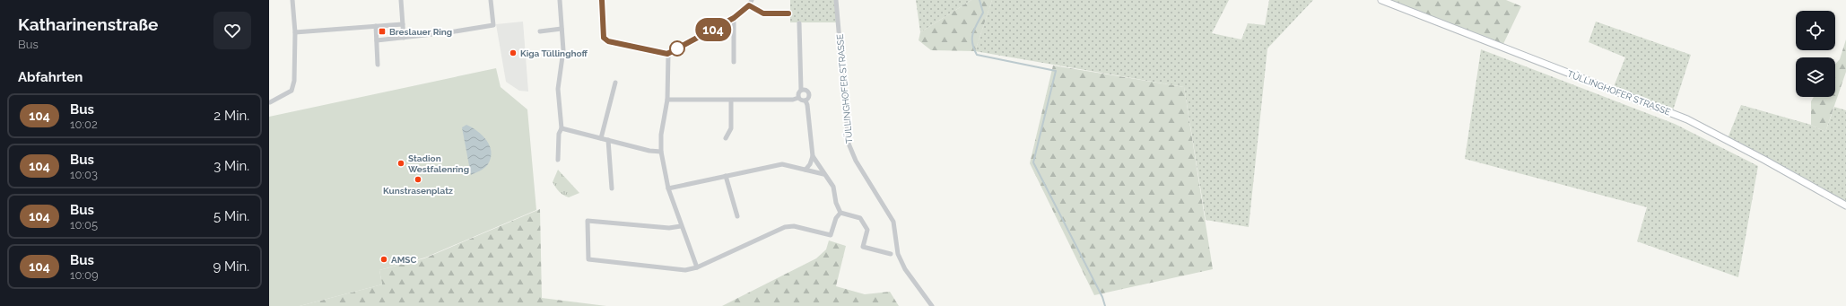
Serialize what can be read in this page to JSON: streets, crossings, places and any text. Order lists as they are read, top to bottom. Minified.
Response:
{"streets":{"main road":["TÜLLINGHOFER STRASSE"]},"places":{"transit":["Breslauer Ring"],"other":["Kiga Tüllinghoff","Stadion Westfalenring","Kunstrasenplatz","AMSC"]},"lines":["bus line 104"],"page":{"heading":[["Katharinenstraße","Bus"],"Abfahrten"],"on_map":"104","list":[{"mark":"104","name":"Bus","note":"10:02","value":"2 Min."},{"mark":"104","name":"Bus","note":"10:03","value":"3 Min."},{"mark":"104","name":"Bus","note":"10:05","value":"5 Min."},{"mark":"104","name":"Bus","note":"10:09","value":"9 Min."}]}}
